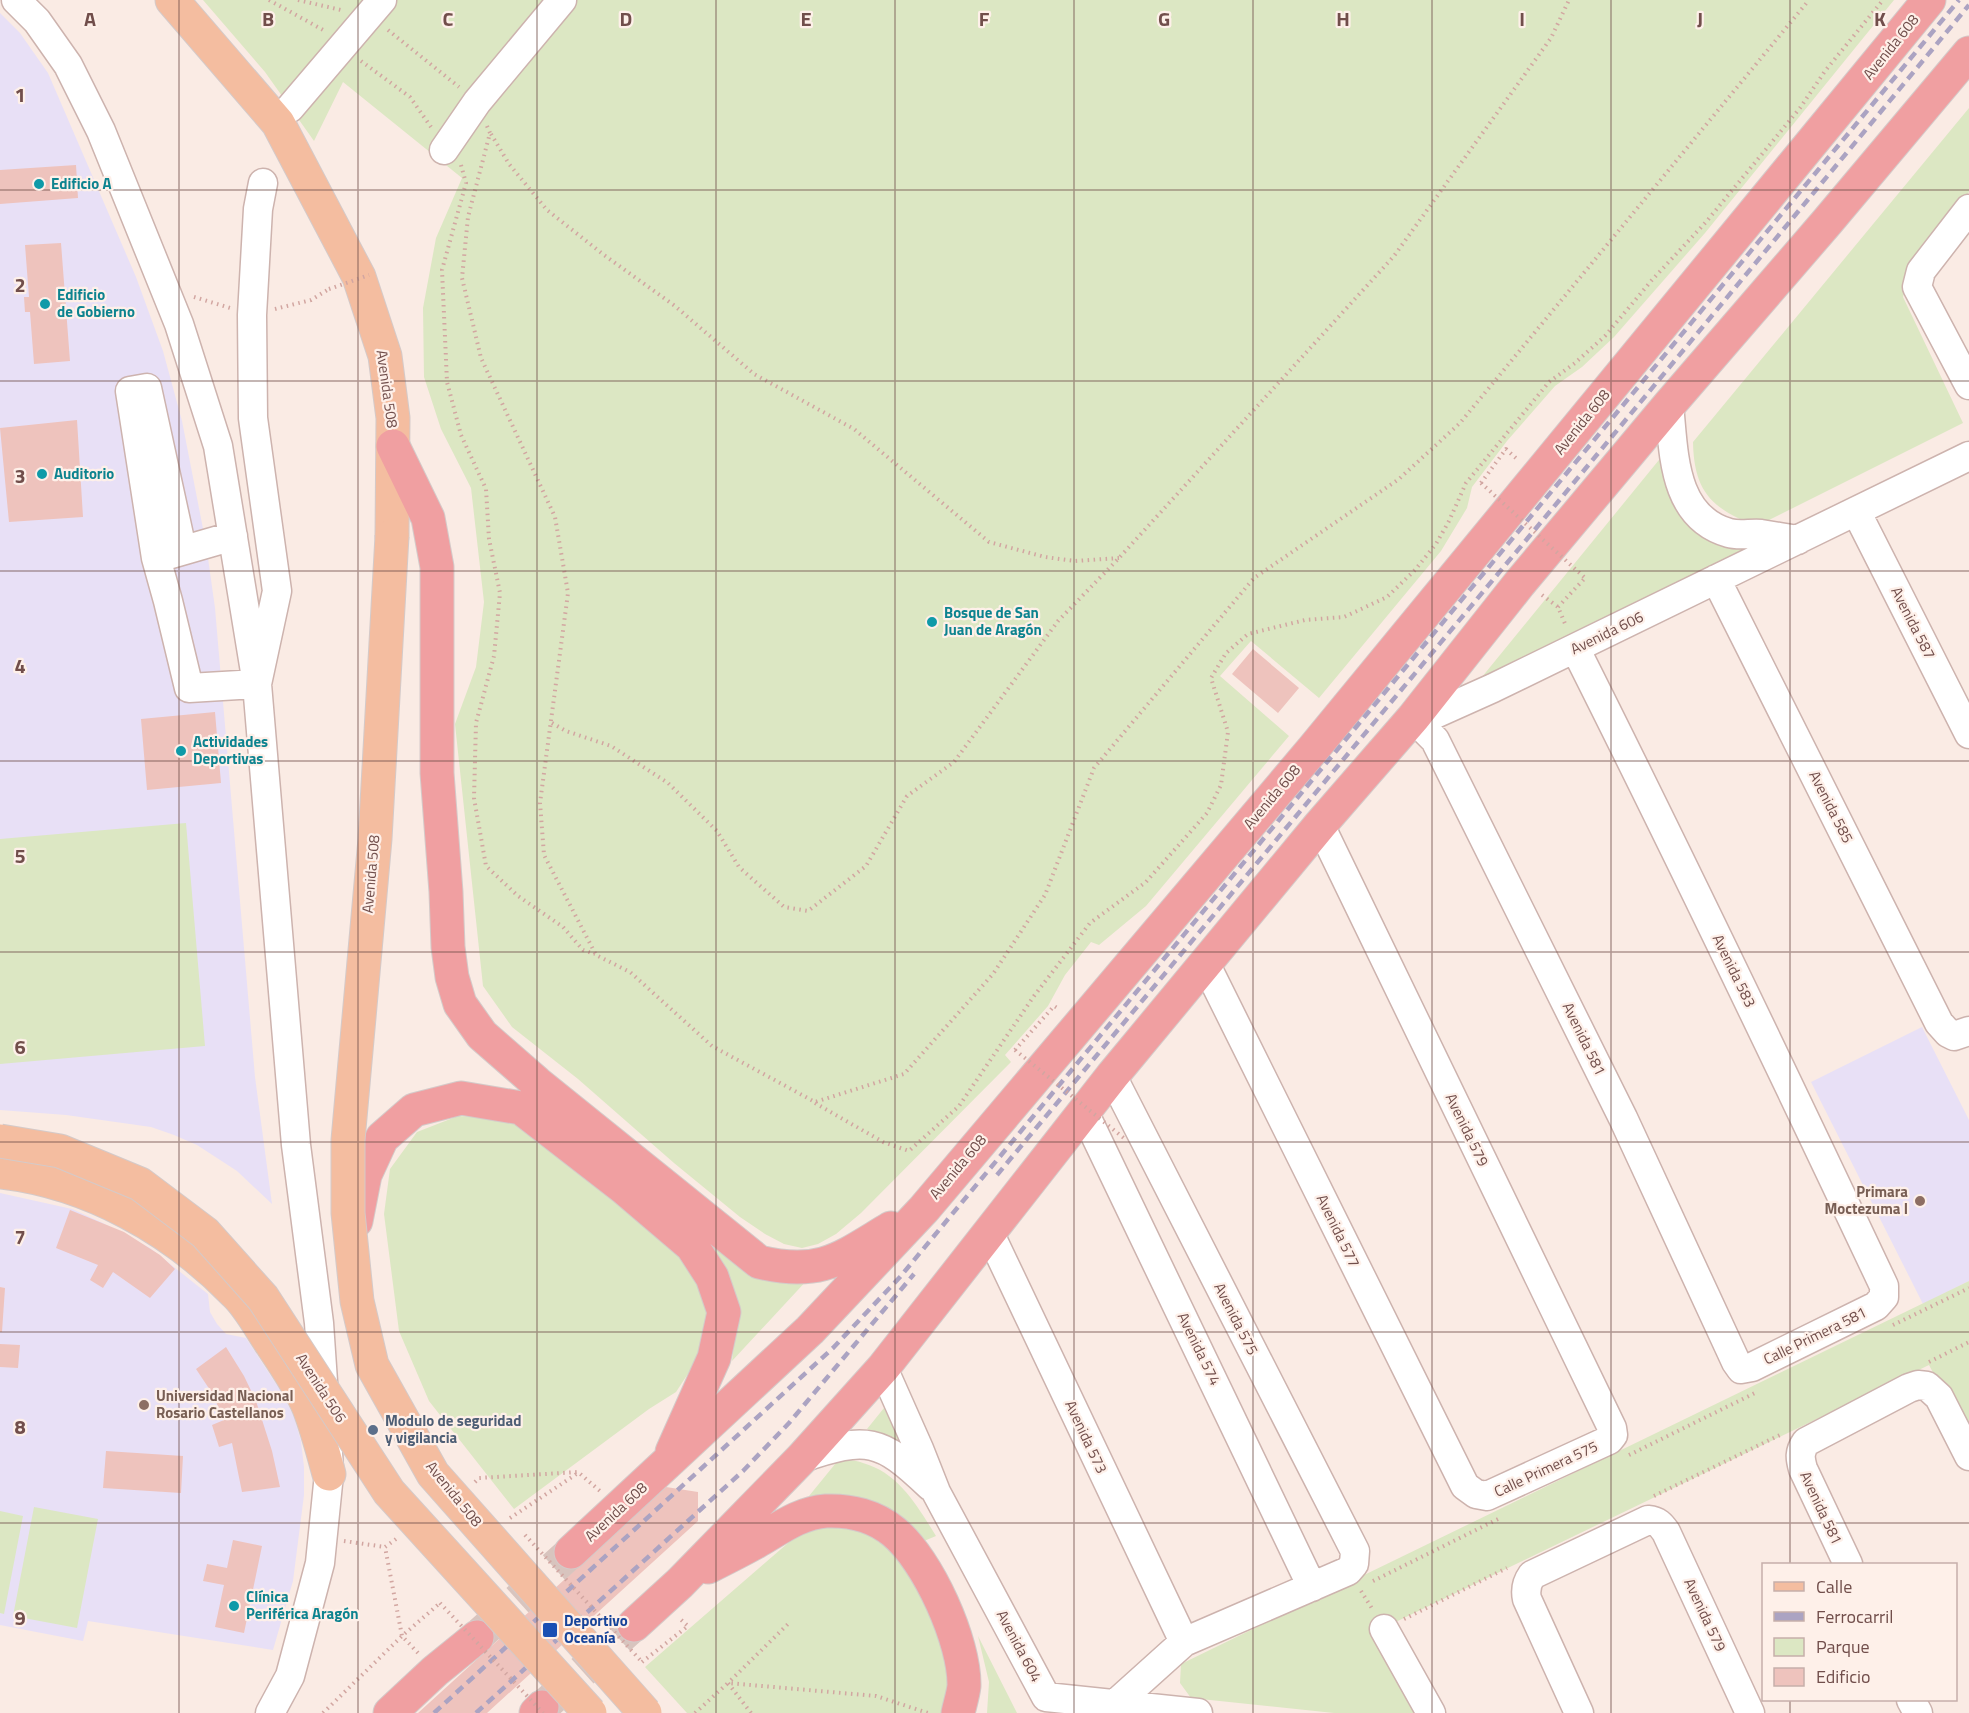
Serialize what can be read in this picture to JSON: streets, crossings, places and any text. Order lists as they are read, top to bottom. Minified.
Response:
{"streets":{"highway":["Avenida 608"],"main road":["Avenida 508","Avenida 506"],"street":["Avenida 587","Avenida 606","Avenida 585","Avenida 583","Avenida 581","Avenida 579","Avenida 577","Avenida 575","Calle Primera 581","Avenida 574","Avenida 573","Calle Primera 575","Avenida 604"]},"crossings":[["Avenida 587","Avenida 606"],["Avenida 606","Avenida 585"],["Avenida 606","Avenida 583"],["Avenida 606","Avenida 581"],["Avenida 583","Calle Primera 581"],["Avenida 581","Calle Primera 581"],["Avenida 579","Calle Primera 575"],["Avenida 577","Calle Primera 575"]],"places":{"other":["Edificio A","Edificio de Gobierno","Auditorio","Bosque de San Juan de Aragón","Actividades Deportivas","Primara Moctezuma I","Universidad Nacional Rosario Castellanos","Modulo de seguridad y vigilancia","Clínica Periférica Aragón"],"transit":["Deportivo Oceanía"]},"legend":["Calle","Ferrocarril","Parque","Edificio"],"grid":{"columns":["A","B","C","D","E","F","G","H","I","J","K"],"rows":["1","2","3","4","5","6","7","8","9"]}}
